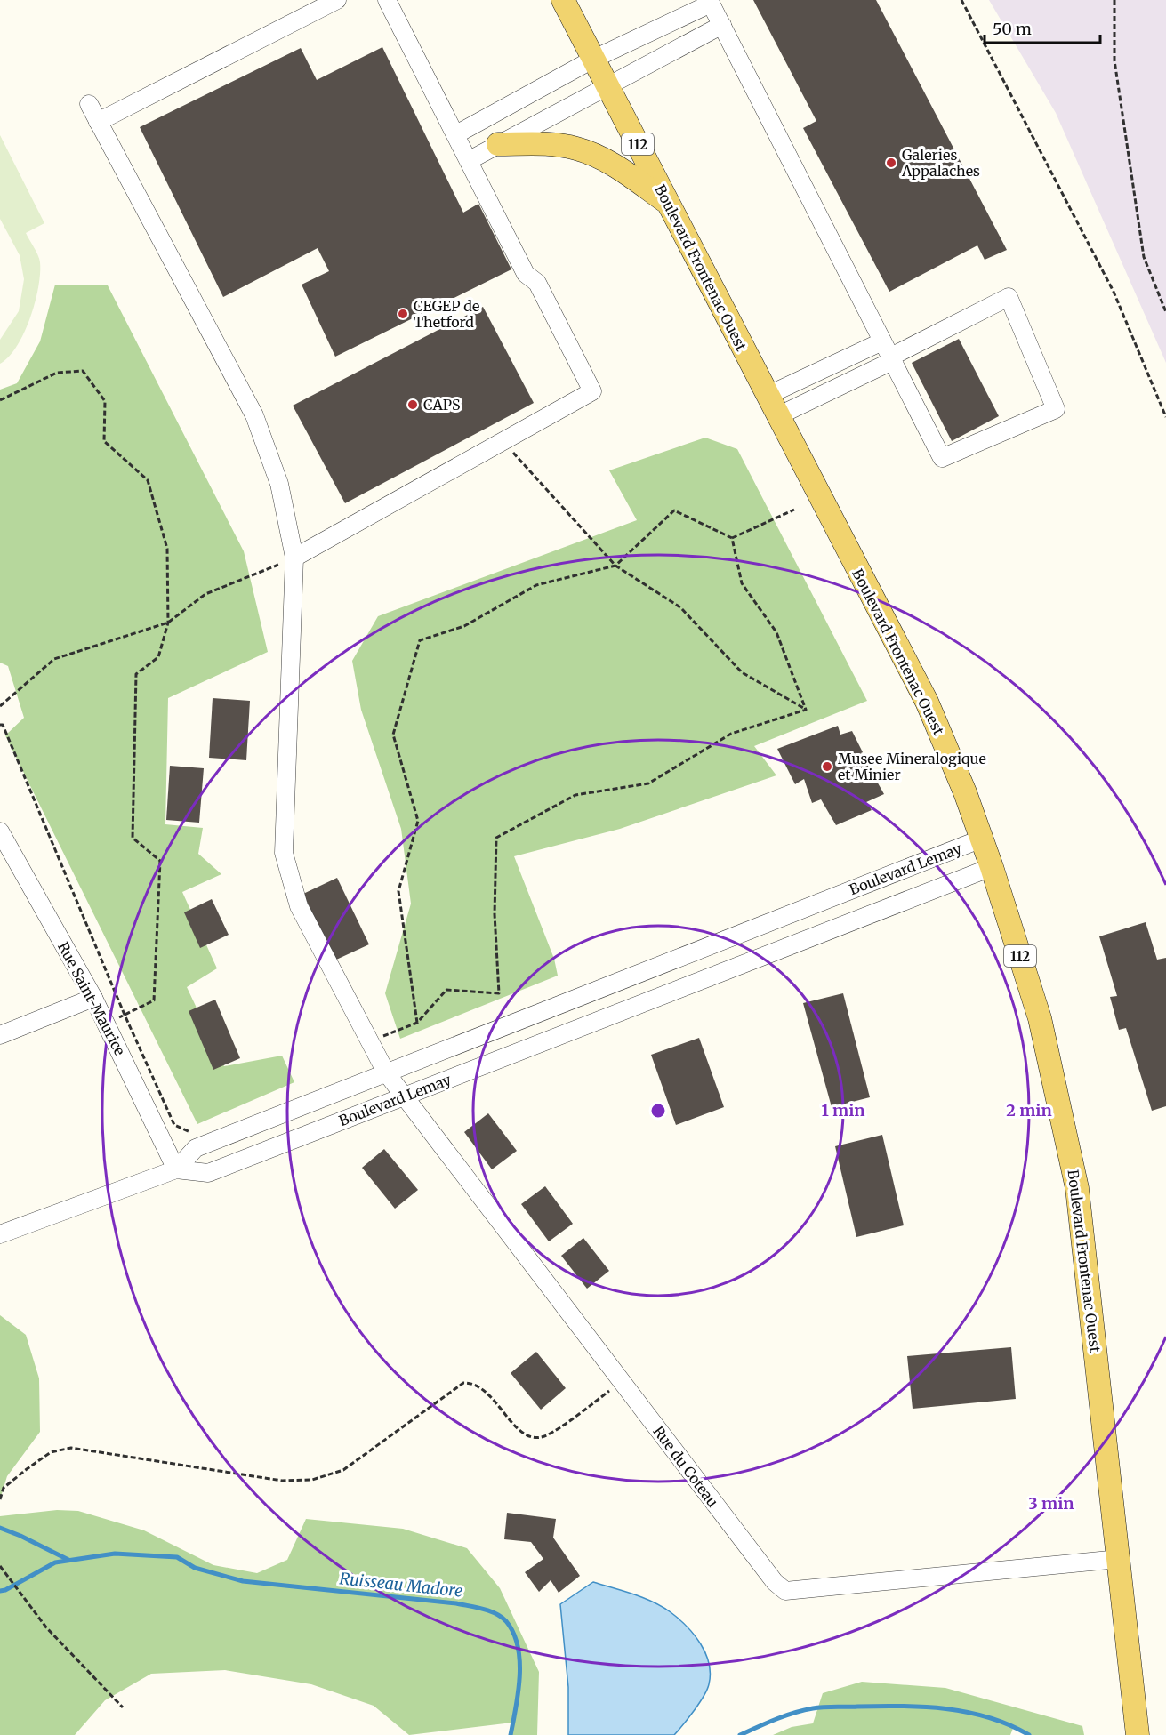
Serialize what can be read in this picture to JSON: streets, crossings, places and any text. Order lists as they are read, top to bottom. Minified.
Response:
{"streets":{"main road":["112","Boulevard Frontenac Ouest"],"street":["Boulevard Lemay","Rue Saint-Maurice","Rue du Coteau"]},"crossings":[["Boulevard Frontenac Ouest","Boulevard Lemay"],["Boulevard Frontenac Ouest","Rue du Coteau"],["Boulevard Lemay","Rue Saint-Maurice"],["Boulevard Lemay","Rue du Coteau"]],"water":["Ruisseau Madore"],"places":["Galeries Appalaches","CEGEP de Thetford","CAPS","Musee Mineralogique et Minier"],"scale_bar":"50 m","rings":["1 min","2 min","3 min"]}
